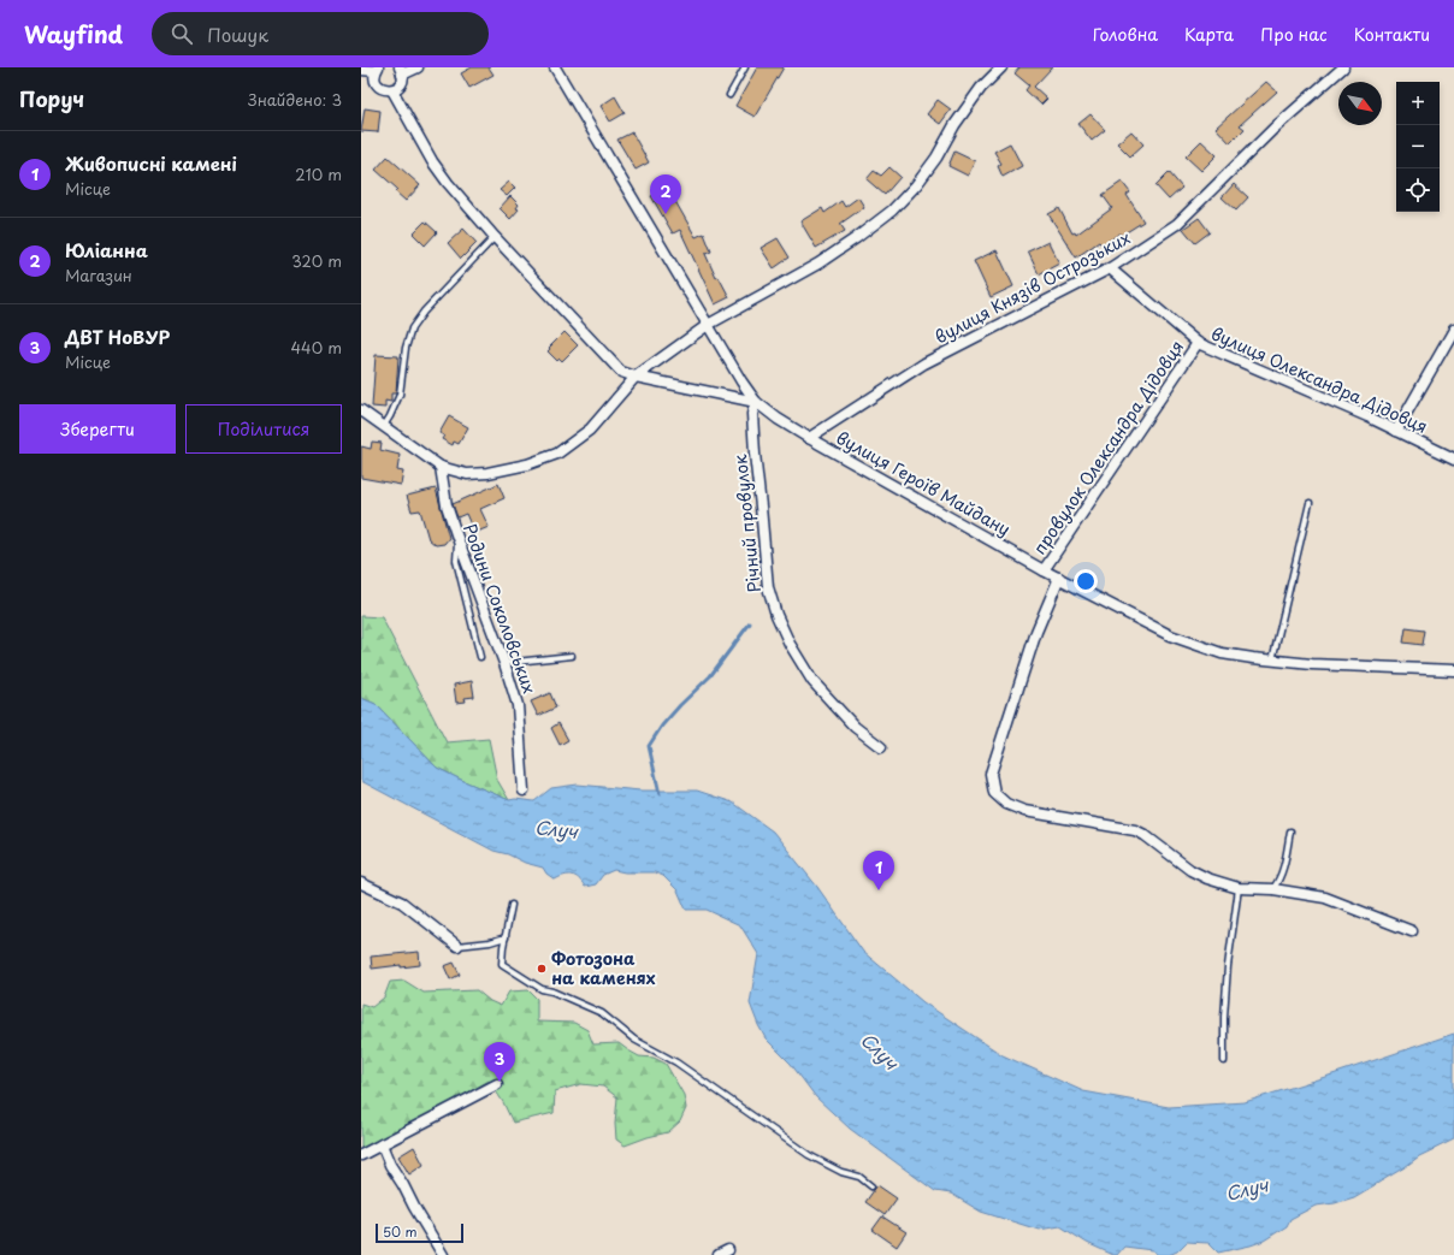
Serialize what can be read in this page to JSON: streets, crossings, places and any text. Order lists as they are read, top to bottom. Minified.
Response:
{"streets":{"street":["вулиця Князів Острозьких","вулиця Олександра Дідовця","провулок Олександра Дідовця","вулиця Героїв Майдану","Річний провулок","Родини Соколовських"]},"crossings":[["вулиця Князів Острозьких","вулиця Олександра Дідовця"],["вулиця Князів Острозьких","вулиця Героїв Майдану"],["вулиця Олександра Дідовця","провулок Олександра Дідовця"],["провулок Олександра Дідовця","вулиця Героїв Майдану"],["вулиця Героїв Майдану","Річний провулок"]],"water":["Случ"],"places":["Фотозона на каменях"],"scale_bar":"50 m","north":"bottom right","page":{"header":"Wayfind","search":"Пошук","nav":["Головна","Карта","Про нас","Контакти"],"heading":["Поруч","Знайдено: 3"],"map_buttons":["+","−"],"list":[{"mark":"1","name":"Живописні камені","note":"Місце","value":"210 m"},{"mark":"2","name":"Юліанна","note":"Магазин","value":"320 m"},{"mark":"3","name":"ДВТ НоВУР","note":"Місце","value":"440 m"}],"pins":["2","1","3"],"buttons":["Зберегти","Поділитися"],"scale":"50 m"}}
